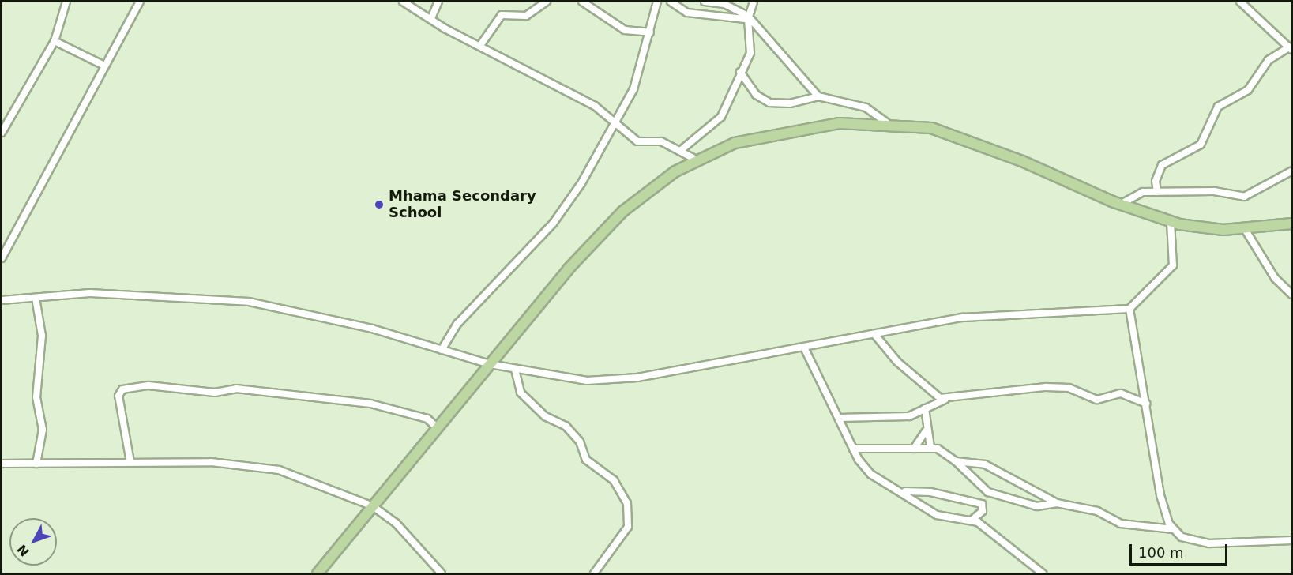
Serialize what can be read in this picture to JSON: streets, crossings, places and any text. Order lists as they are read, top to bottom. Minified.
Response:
{"places":["Mhama Secondary School"],"scale_bar":"100 m","north":"bottom left"}
